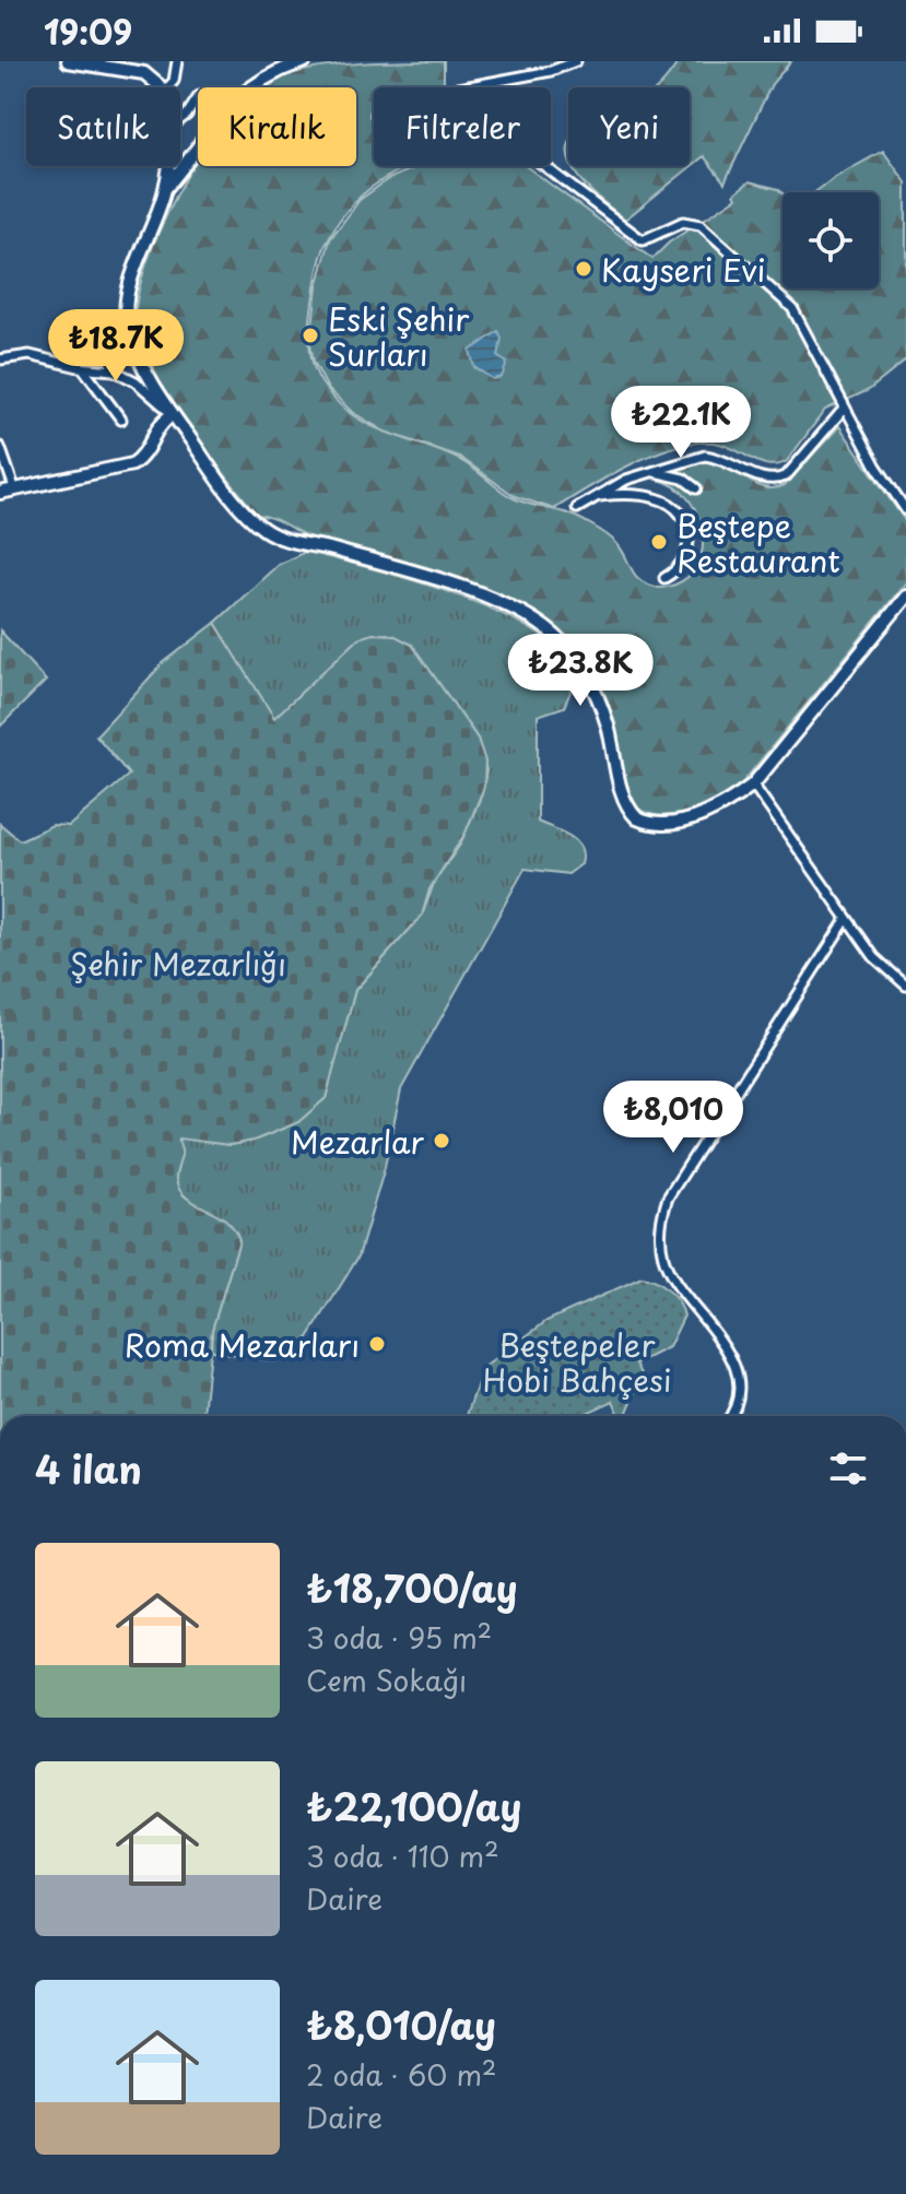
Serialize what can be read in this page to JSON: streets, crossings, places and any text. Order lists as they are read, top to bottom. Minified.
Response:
{"parks":["Şehir Mezarlığı","Beştepeler Hobi Bahçesi"],"places":["Kayseri Evi","Eski Şehir Surları","Beştepe Restaurant","Mezarlar","Roma Mezarları"],"page":{"status":"19:09","chip":["Satılık","Kiralık","Filtreler","Yeni"],"price":["₺18.7K","₺22.1K","₺23.8K","₺8,010"],"heading":"4 ilan","list":[{"name":"₺18,700/ay","note":"3 oda · 95 m² · Cem Sokağı"},{"name":"₺22,100/ay","note":"3 oda · 110 m² · Daire"},{"name":"₺8,010/ay","note":"2 oda · 60 m² · Daire"}]}}
